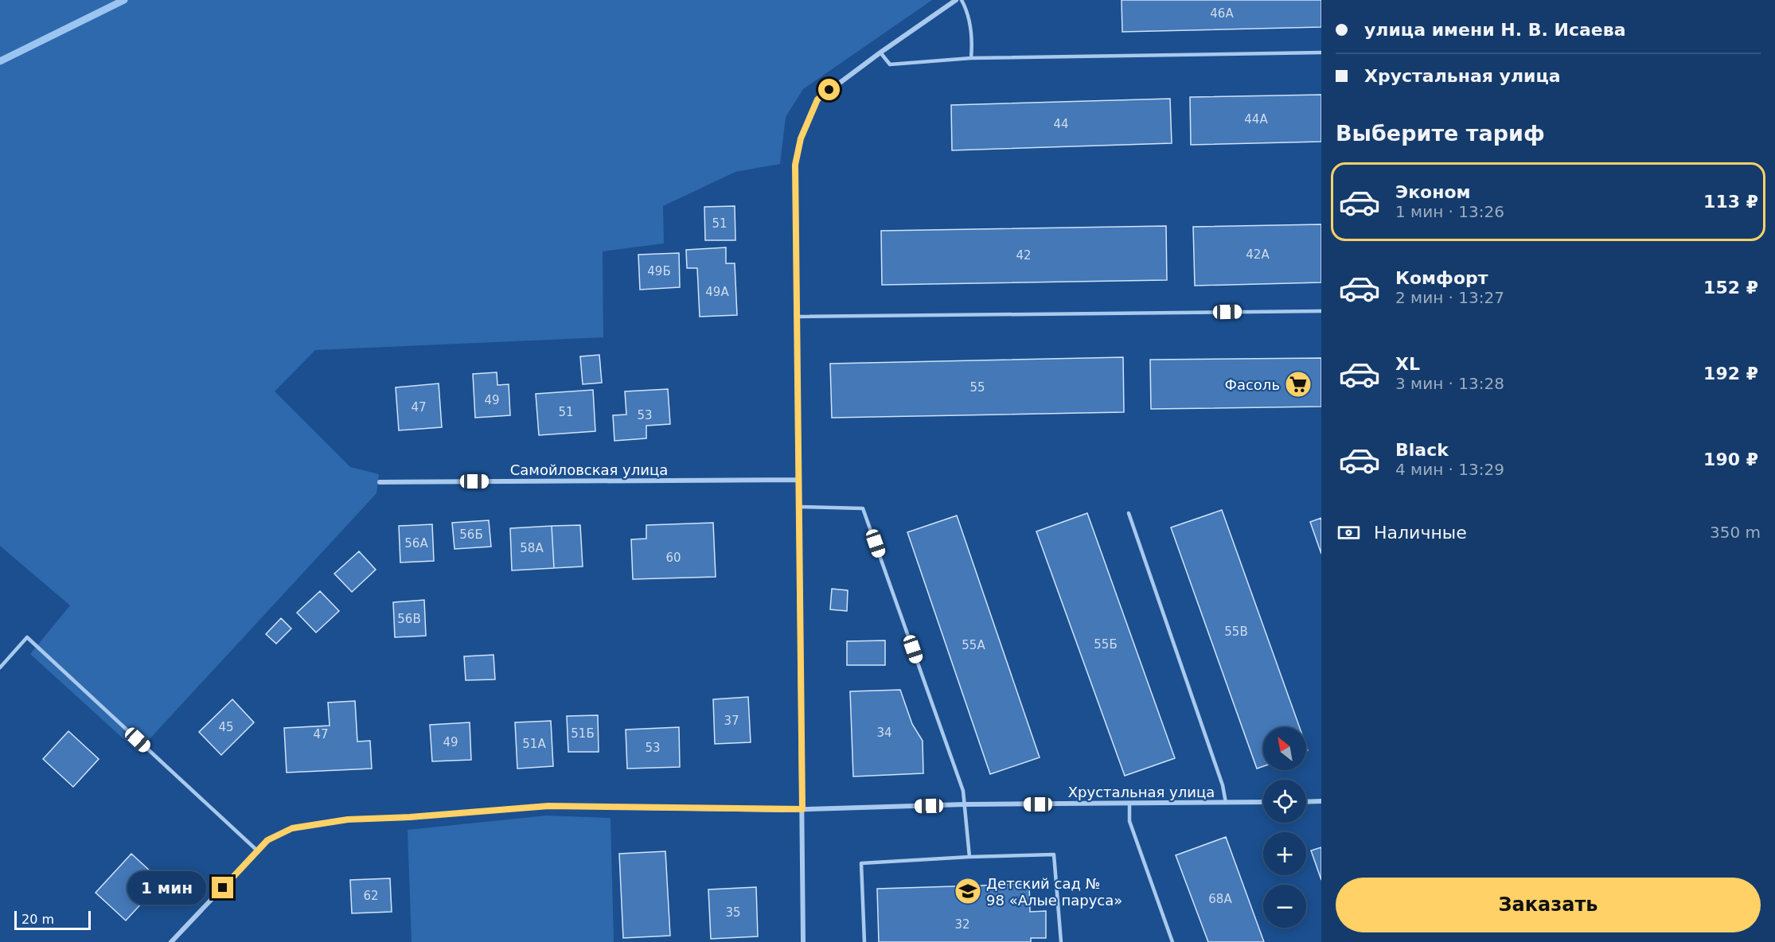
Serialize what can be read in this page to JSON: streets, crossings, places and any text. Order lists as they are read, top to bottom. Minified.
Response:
{"streets":{"street":["Самойловская улица","Хрустальная улица"]},"places":{"supermarket":["Фасоль"],"school or university":["Детский сад № 98 «Алые паруса»"]},"house_numbers":["46А","44А","44","51","42А","42","49Б","49А","55","49","47","51","53","56Б","56А","58А","60","56В","55В","55Б","55А","37","45","34","51Б","47","49","51А","53","62","68А","35","32"],"scale_bar":"20 m","north":"top left","page":{"banner":["улица имени Н. В. Исаева","Хрустальная улица"],"heading":"Выберите тариф","list":[{"name":"Эконом","note":"1 мин · 13:26","value":"113 ₽"},{"name":"Комфорт","note":"2 мин · 13:27","value":"152 ₽"},{"name":"XL","note":"3 мин · 13:28","value":"192 ₽"},{"name":"Black","note":"4 мин · 13:29","value":"190 ₽"}],"pay":["Наличные","350 m"],"map_buttons":["+","−"],"buttons":"Заказать","bubble":"1 мин","scale":"20 m"}}
